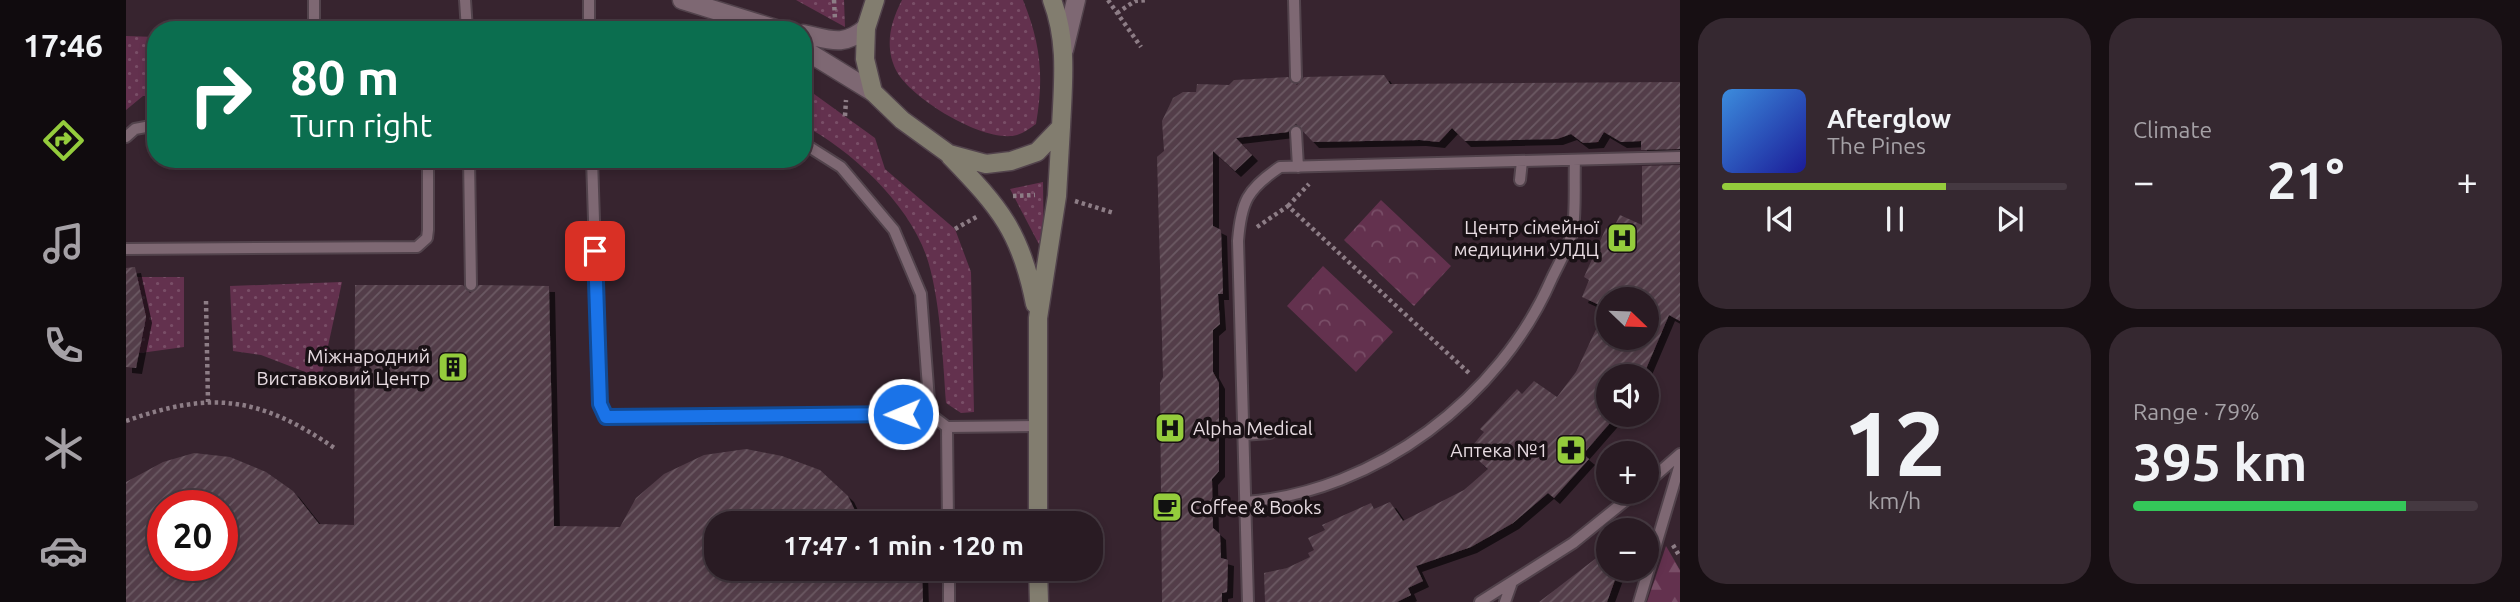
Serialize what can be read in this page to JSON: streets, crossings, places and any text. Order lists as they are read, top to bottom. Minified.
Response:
{"places":{"hospital":["Центр сімейної медицини УЛДЦ","Alpha Medical"],"building":["Міжнародний Виставковий Центр"],"pharmacy":["Аптека №1"],"cafe":["Coffee & Books"]},"north":"bottom right","page":{"tabs":"17:46","tile":["Climate",["12","km/h"],["Range · 79%","395 km"]],"turn":["80 m","Turn right"],"song":["Afterglow","The Pines"],"heat":["−","21°","+"],"map_buttons":["+","−"],"limit":"20","trip":"17:47 · 1 min · 120 m"}}
